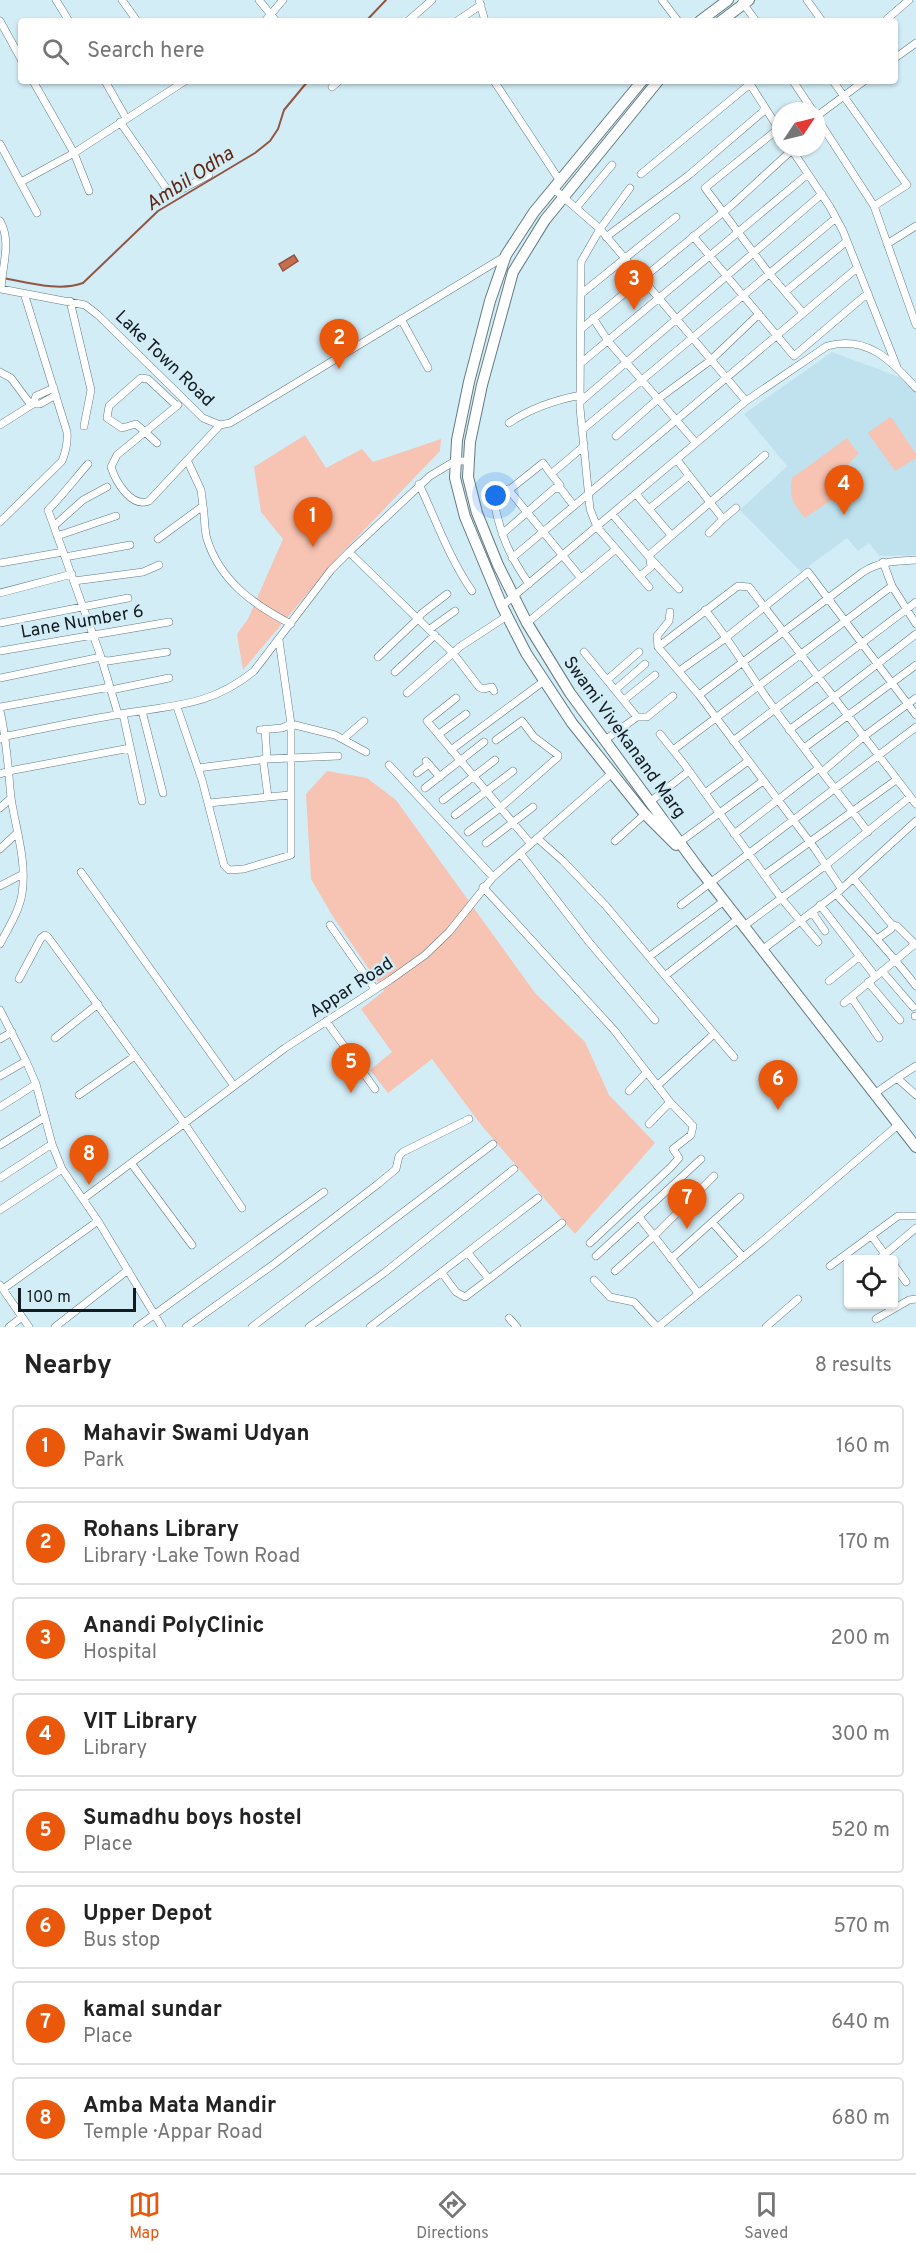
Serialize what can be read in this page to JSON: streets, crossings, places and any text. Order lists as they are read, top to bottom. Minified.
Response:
{"streets":{"main road":["Swami Vivekanand Marg"],"street":["Lake Town Road","Lane Number 6","Appar Road"]},"crossings":[["Lake Town Road","Swami Vivekanand Marg"],["Swami Vivekanand Marg","Appar Road"]],"water":["Ambil Odha"],"scale_bar":"100 m","north":"top right","page":{"search":"Search here","pins":["3","2","4","1","5","6","8","7"],"scale":"100 m","heading":["Nearby","8 results"],"list":[{"mark":"1","name":"Mahavir Swami Udyan","note":"Park","value":"160 m"},{"mark":"2","name":"Rohans Library","note":"Library · Lake Town Road","value":"170 m"},{"mark":"3","name":"Anandi PolyClinic","note":"Hospital","value":"200 m"},{"mark":"4","name":"VIT Library","note":"Library","value":"300 m"},{"mark":"5","name":"Sumadhu boys hostel","note":"Place","value":"520 m"},{"mark":"6","name":"Upper Depot","note":"Bus stop","value":"570 m"},{"mark":"7","name":"kamal sundar","note":"Place","value":"640 m"},{"mark":"8","name":"Amba Mata Mandir","note":"Temple · Appar Road","value":"680 m"}],"nav":["Map","Directions","Saved"]}}
